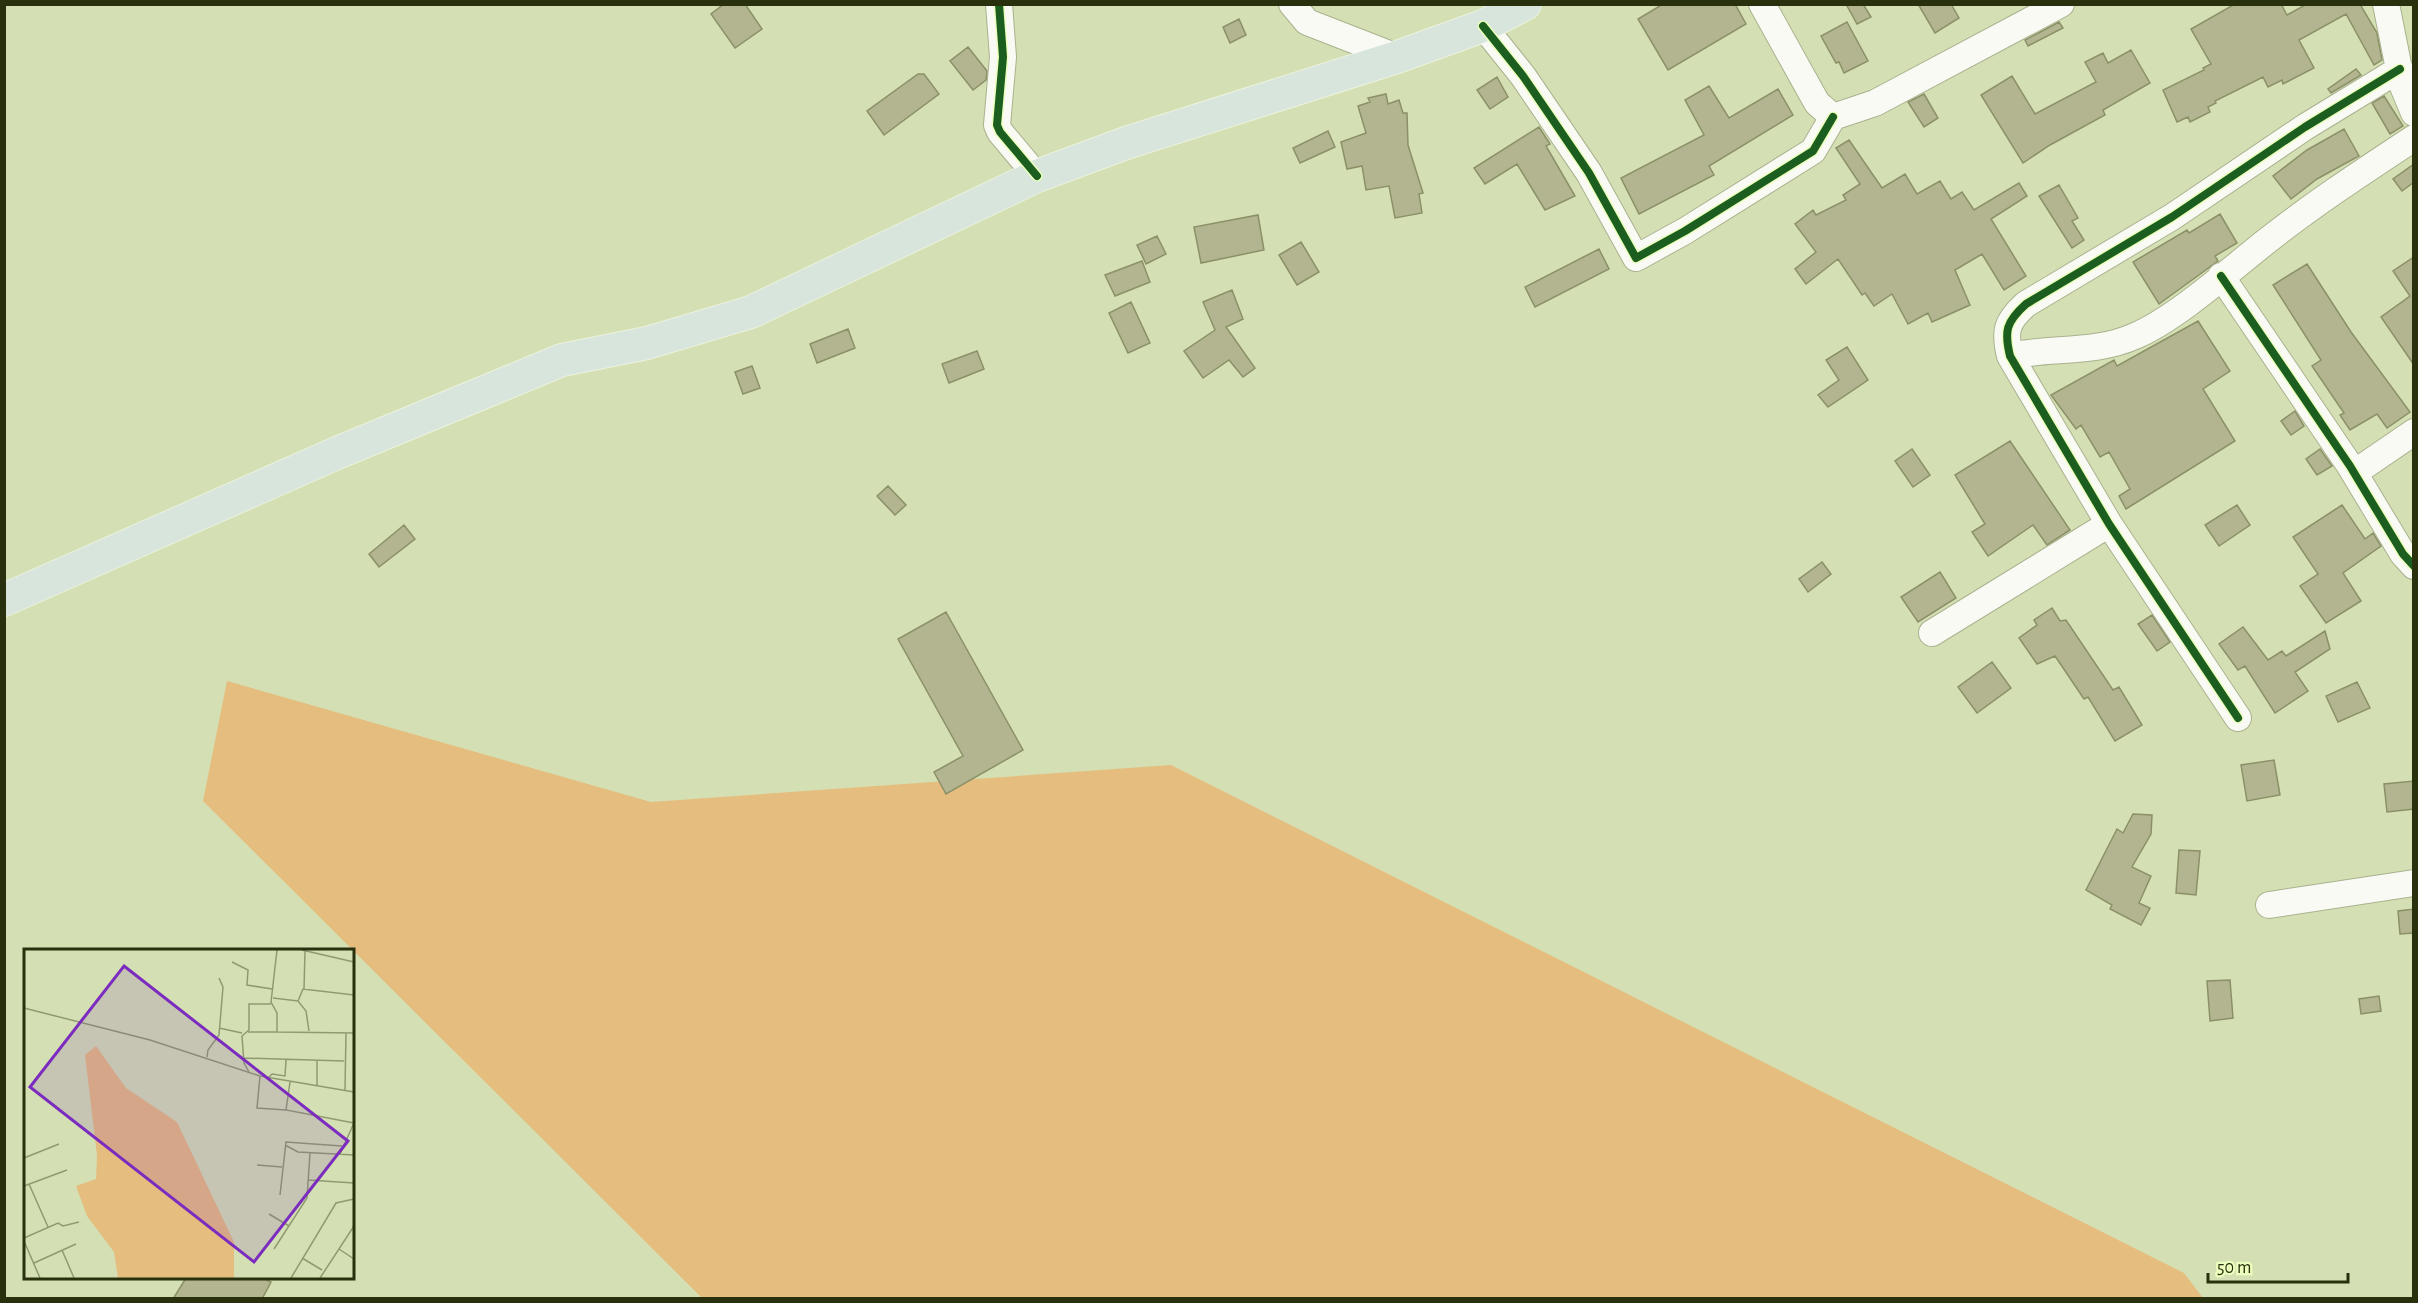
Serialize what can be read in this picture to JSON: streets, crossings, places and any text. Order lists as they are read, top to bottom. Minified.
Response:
{"scale_bar":"50 m"}
